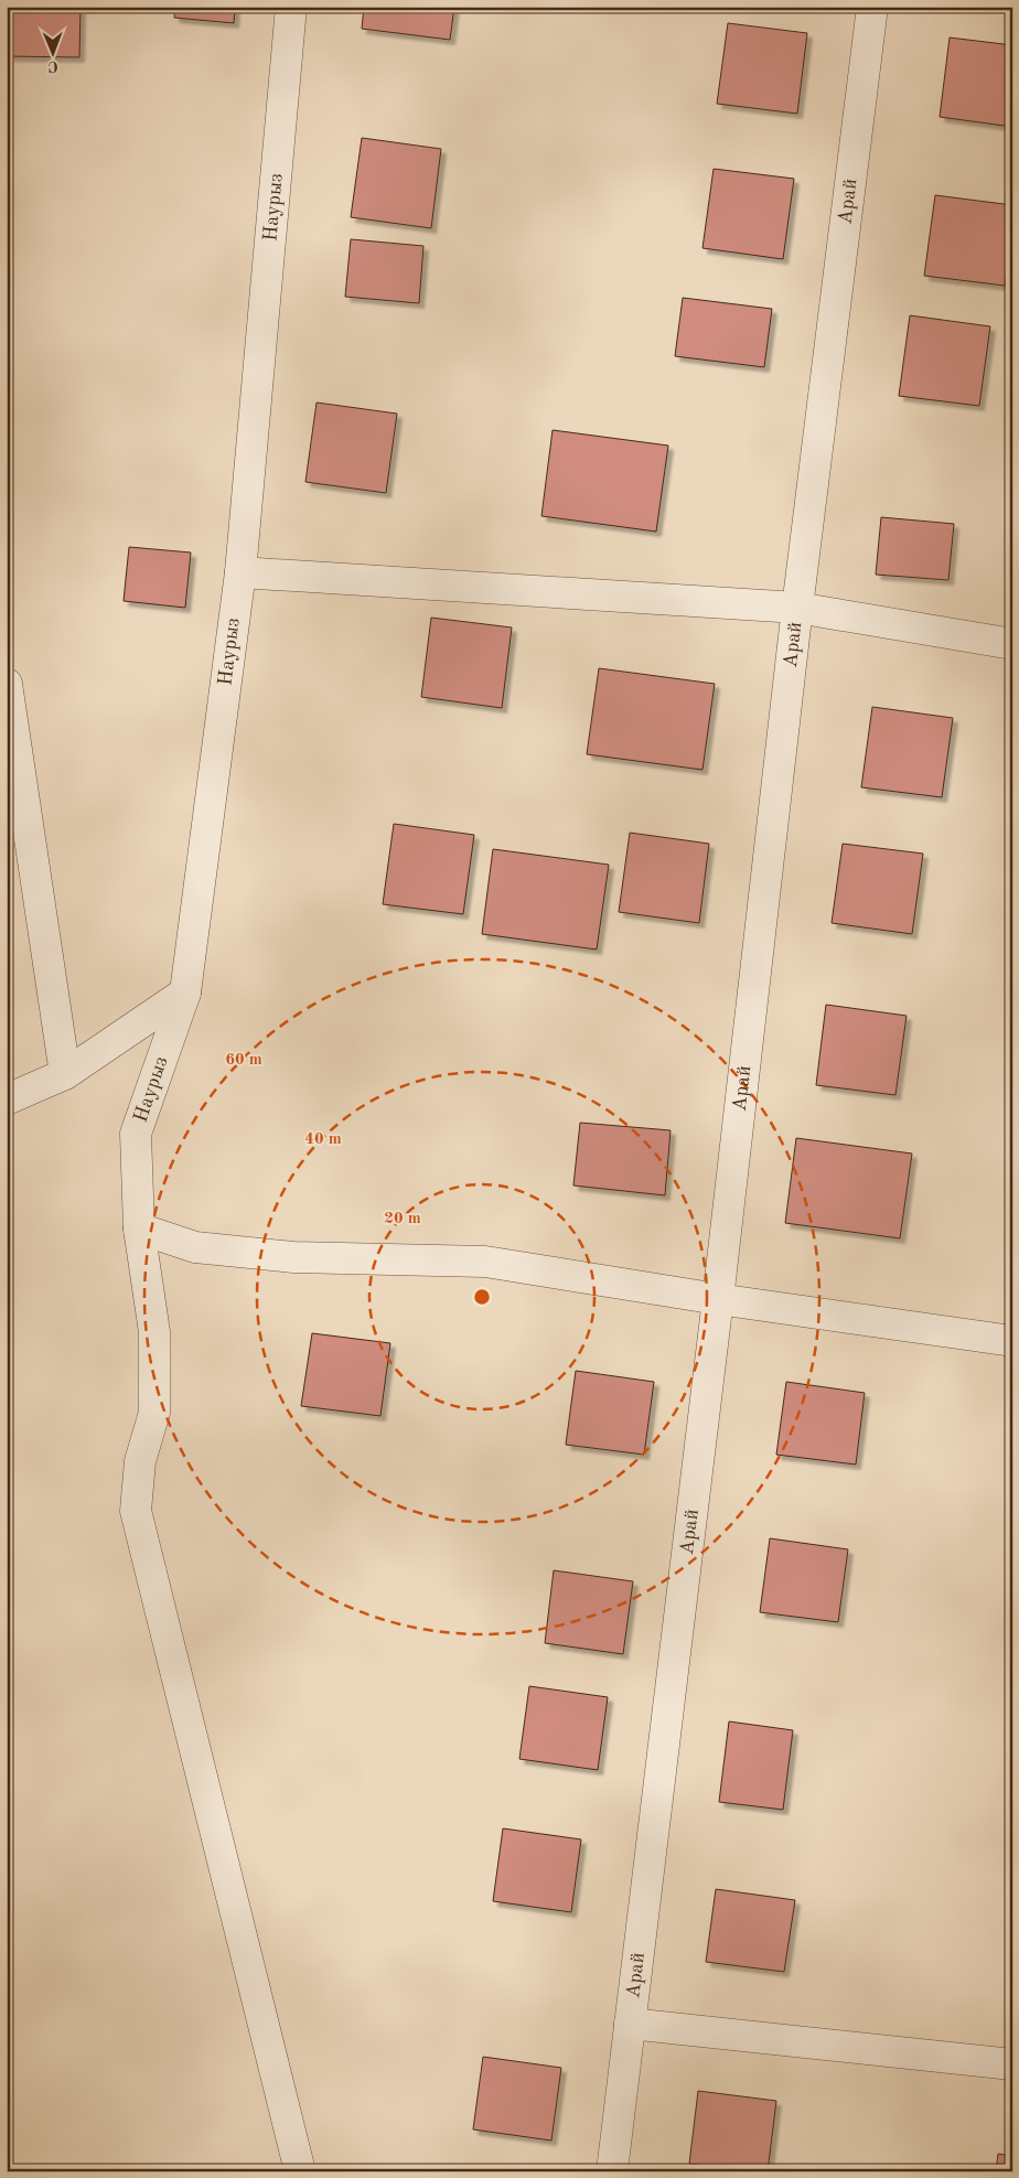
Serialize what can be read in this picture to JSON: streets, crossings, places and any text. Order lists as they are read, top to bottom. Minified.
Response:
{"streets":{"street":["Арай","Наурыз"]},"north":"bottom","rings":["60 m","40 m","20 m"]}
